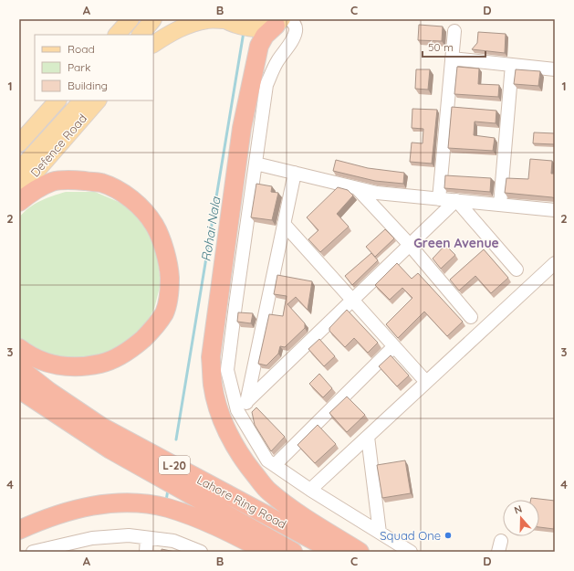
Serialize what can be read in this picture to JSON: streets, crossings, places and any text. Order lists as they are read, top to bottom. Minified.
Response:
{"streets":{"highway":["L-20","Lahore Ring Road"],"main road":["Defence Road"]},"districts":["Green Avenue"],"water":["Rohai Nala"],"places":["Squad One"],"legend":["Road","Park","Building"],"scale_bar":"50 m","north":"top","grid":{"columns":["A","B","C","D"],"rows":["1","2","3","4"]}}
